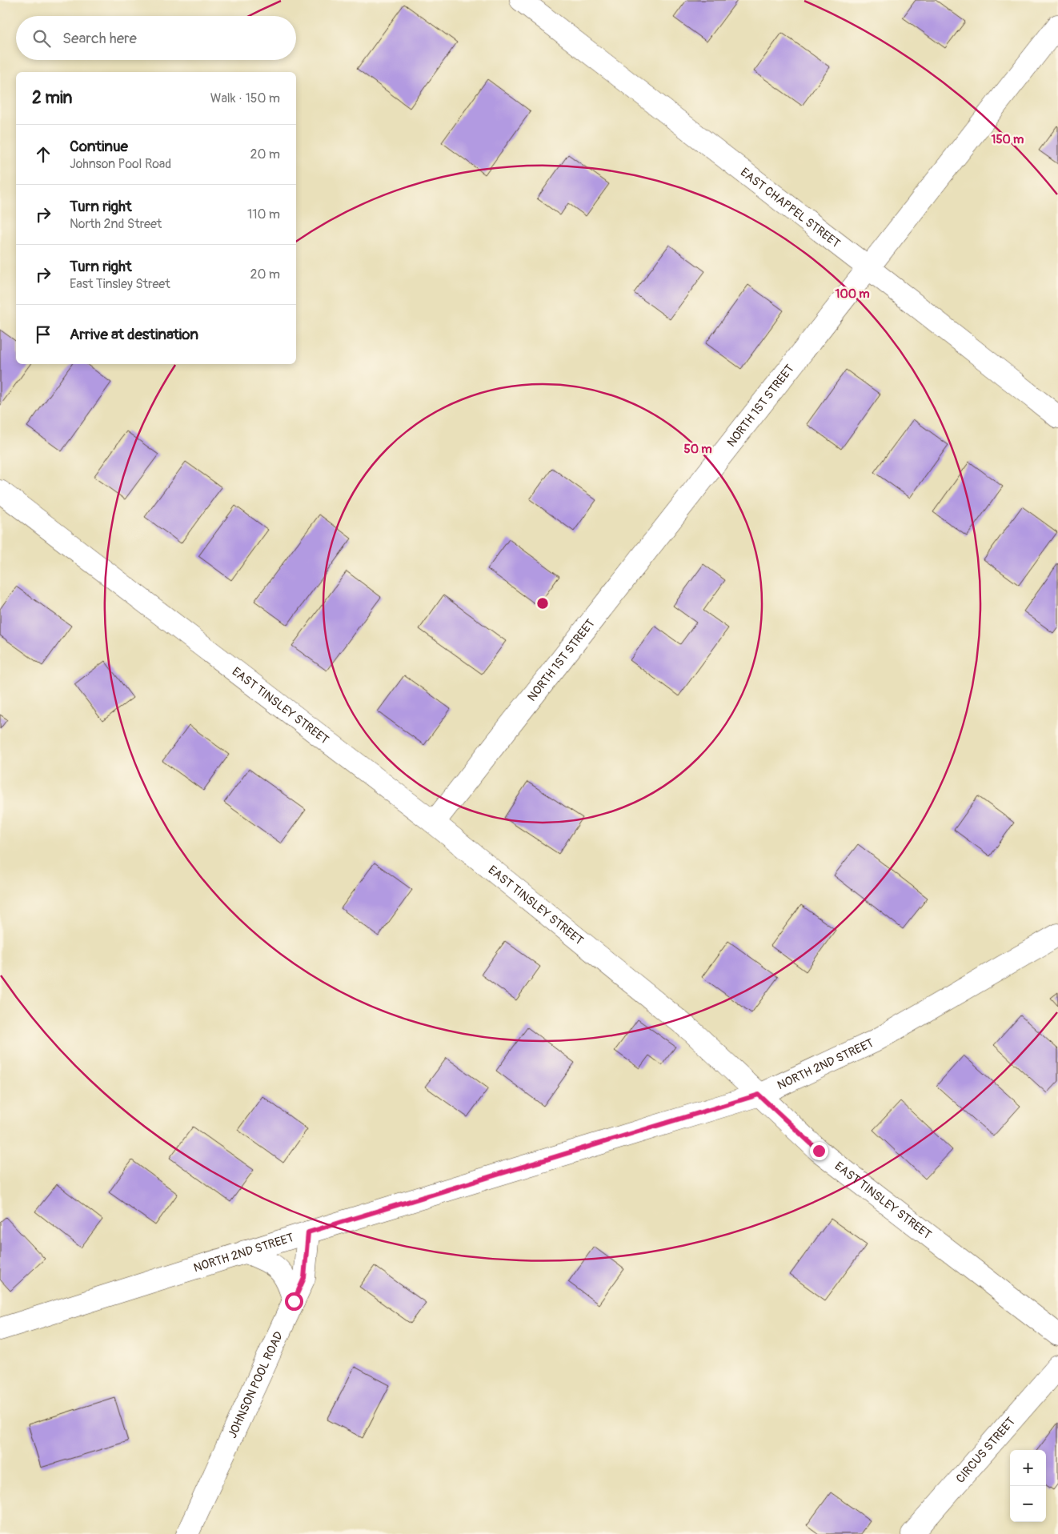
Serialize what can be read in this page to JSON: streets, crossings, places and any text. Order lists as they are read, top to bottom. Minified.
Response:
{"streets":{"street":["EAST CHAPPEL STREET","NORTH 1ST STREET","EAST TINSLEY STREET","NORTH 2ND STREET","JOHNSON POOL ROAD","CIRCUS STREET"]},"crossings":[["EAST CHAPPEL STREET","NORTH 1ST STREET"],["NORTH 1ST STREET","EAST TINSLEY STREET"],["EAST TINSLEY STREET","NORTH 2ND STREET"],["NORTH 2ND STREET","JOHNSON POOL ROAD"]],"page":{"search":"Search here","heading":["2 min","Walk · 150 m"],"list":[["Continue","Johnson Pool Road","20 m"],["Turn right","North 2nd Street","110 m"],["Turn right","East Tinsley Street","20 m"],"Arrive at destination"],"map_buttons":["+","−"]},"rings":["150 m","100 m","50 m"]}
